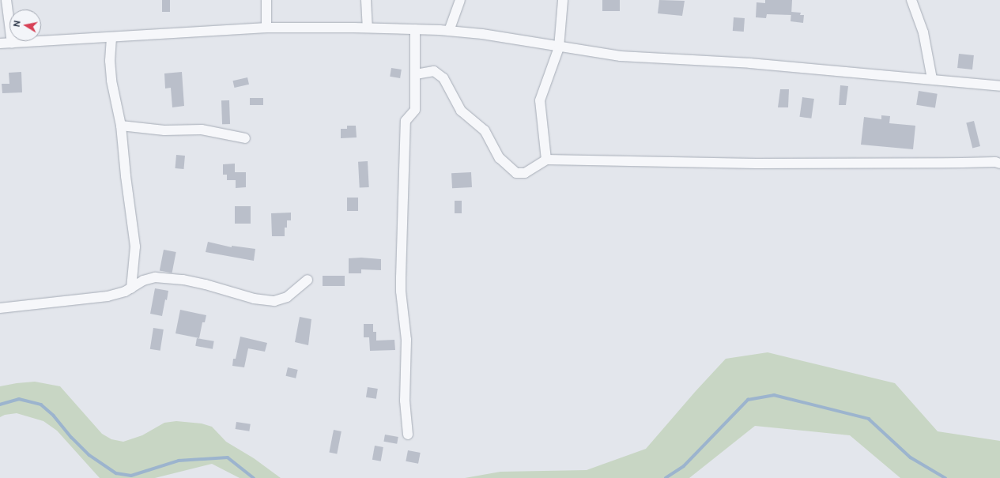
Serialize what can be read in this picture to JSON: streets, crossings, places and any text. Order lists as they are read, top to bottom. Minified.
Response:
{"north":"left"}
